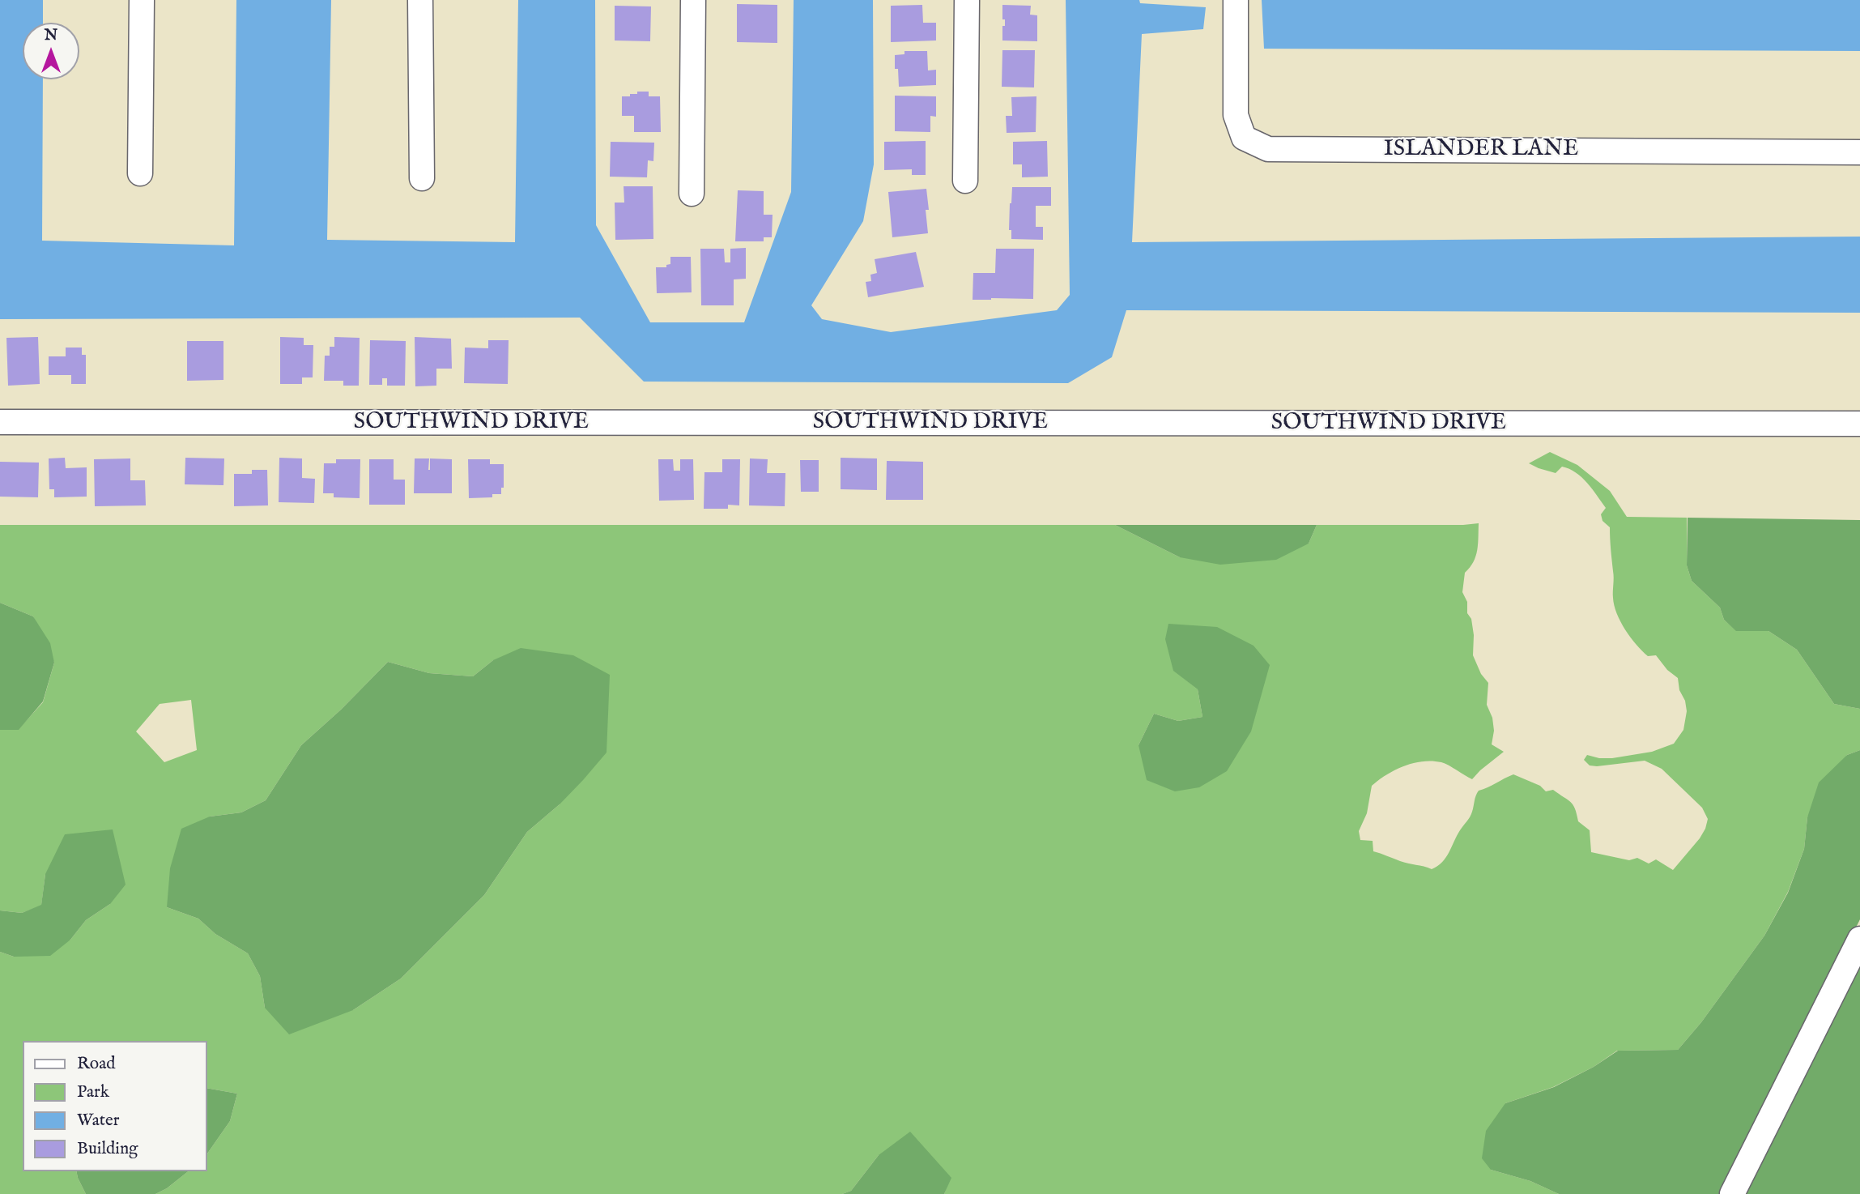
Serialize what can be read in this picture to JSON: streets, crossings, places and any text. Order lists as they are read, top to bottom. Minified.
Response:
{"streets":{"street":["ISLANDER LANE","SOUTHWIND DRIVE"]},"legend":["Road","Park","Water","Building"],"north":"top"}
